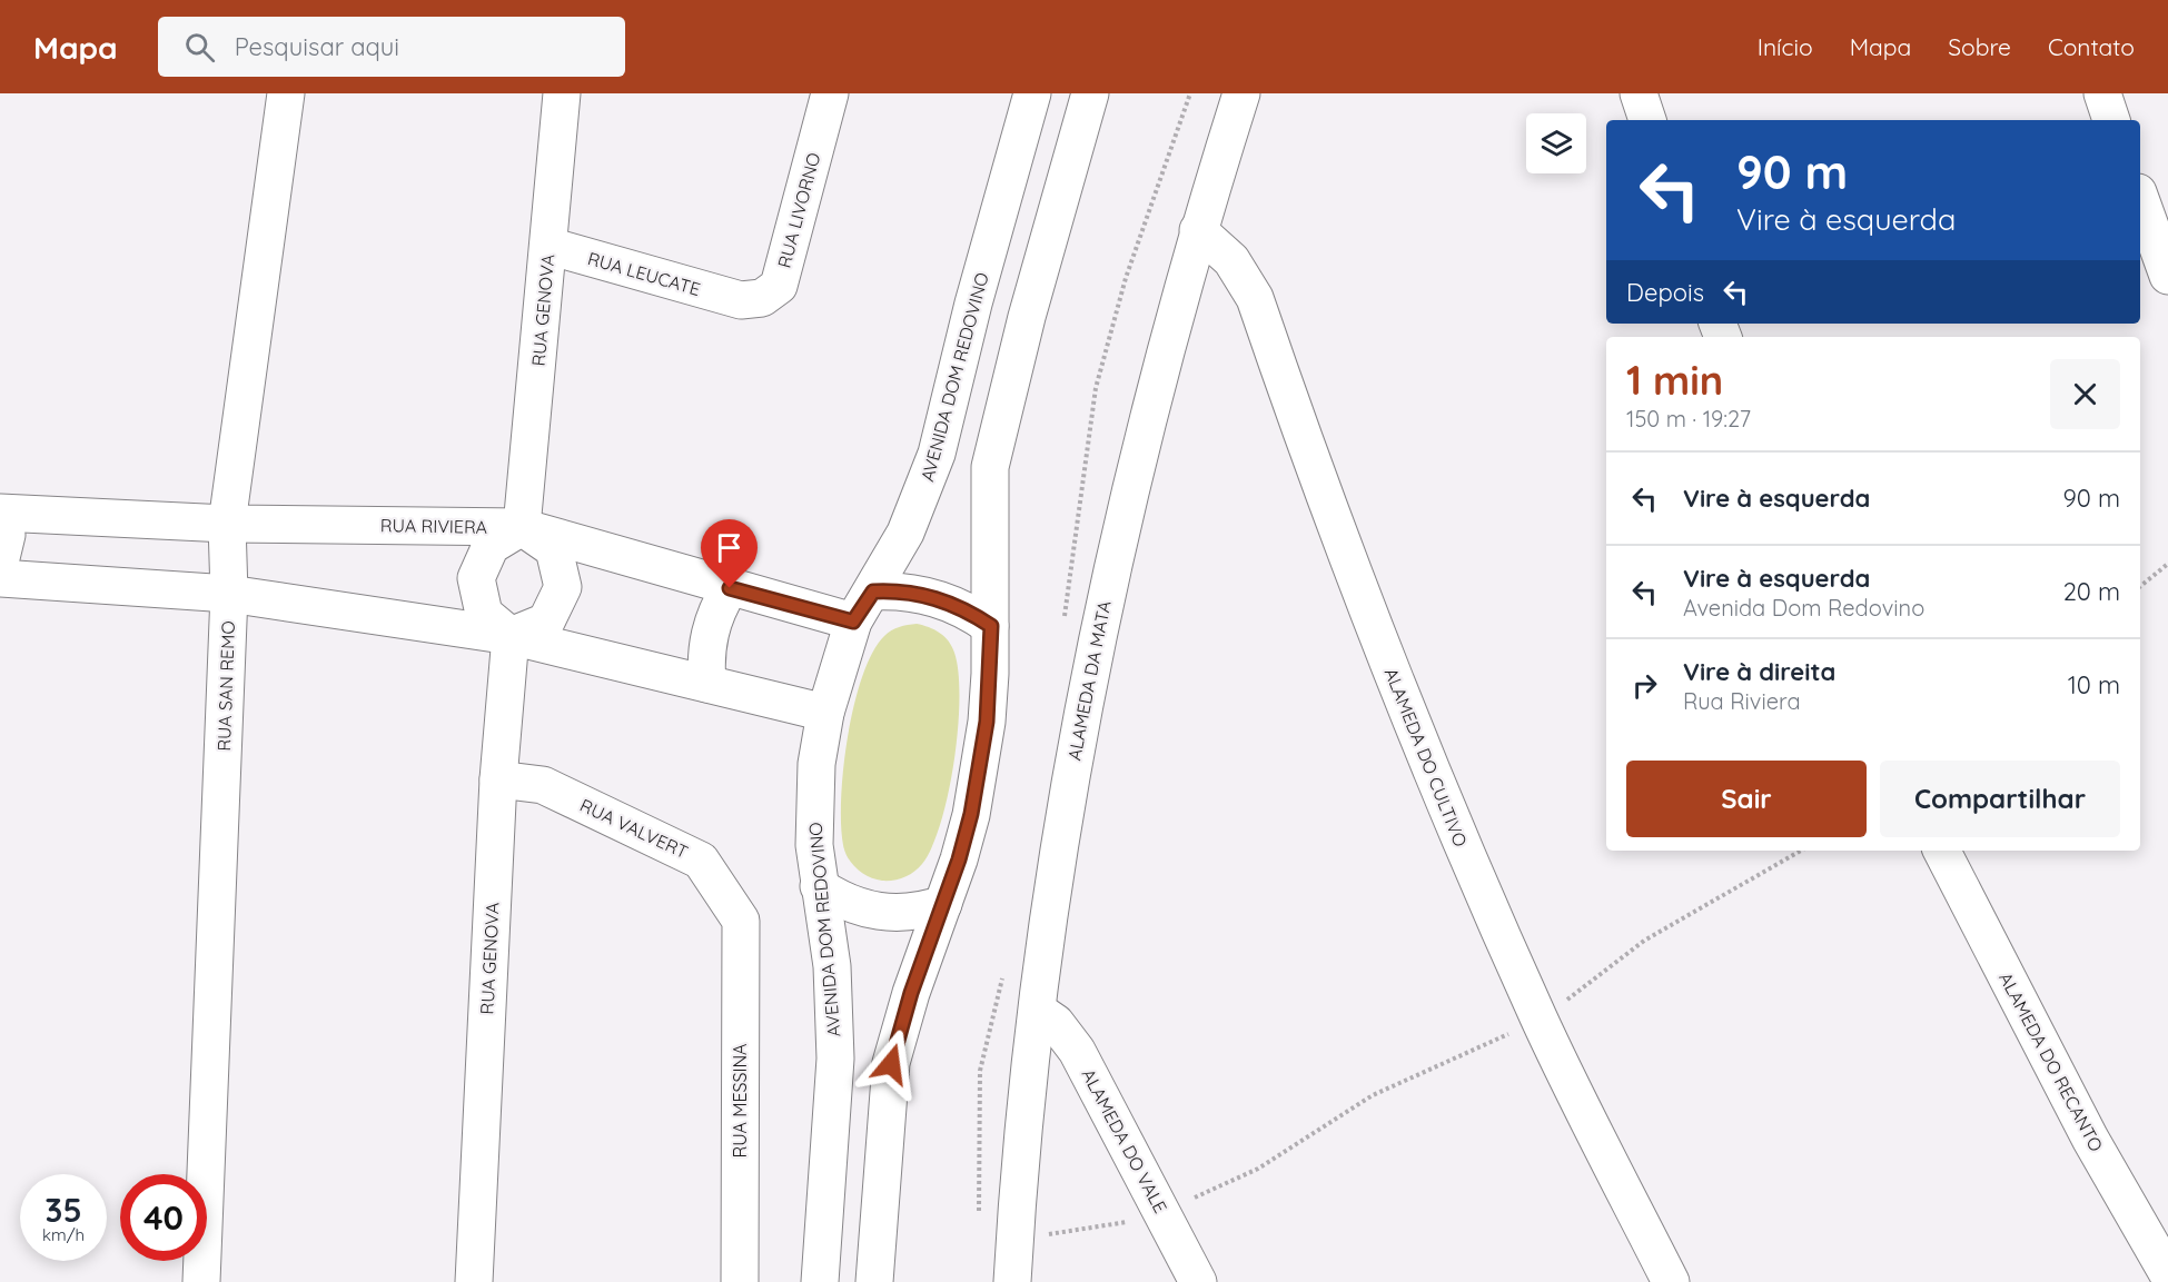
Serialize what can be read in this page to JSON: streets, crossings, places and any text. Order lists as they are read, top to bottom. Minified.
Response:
{"streets":{"street":["RUA LIVORNO","RUA LEUCATE","RUA GENOVA","AVENIDA DOM REDOVINO","RUA RIVIERA","ALAMEDA DA MATA","RUA SAN REMO","ALAMEDA DO CULTIVO","RUA VALVERT","ALAMEDA DO RECANTO","RUA MESSINA","ALAMEDA DO VALE"]},"crossings":[["RUA LIVORNO","RUA LEUCATE"],["RUA LEUCATE","RUA GENOVA"],["RUA GENOVA","RUA RIVIERA"],["RUA GENOVA","RUA VALVERT"],["AVENIDA DOM REDOVINO","RUA RIVIERA"],["RUA RIVIERA","RUA SAN REMO"],["ALAMEDA DA MATA","ALAMEDA DO CULTIVO"],["ALAMEDA DA MATA","ALAMEDA DO VALE"],["RUA VALVERT","RUA MESSINA"]],"page":{"header":"Mapa","search":"Pesquisar aqui","nav":["Início","Mapa","Sobre","Contato"],"turn":["90 m","Vire à esquerda"],"then":"Depois","heading":["1 min","150 m · 19:27"],"list":[{"name":"Vire à esquerda","value":"90 m"},{"name":"Vire à esquerda","note":"Avenida Dom Redovino","value":"20 m"},{"name":"Vire à direita","note":"Rua Riviera","value":"10 m"}],"buttons":["Sair","Compartilhar"],"speed":"35 km/h","limit":"40"}}
